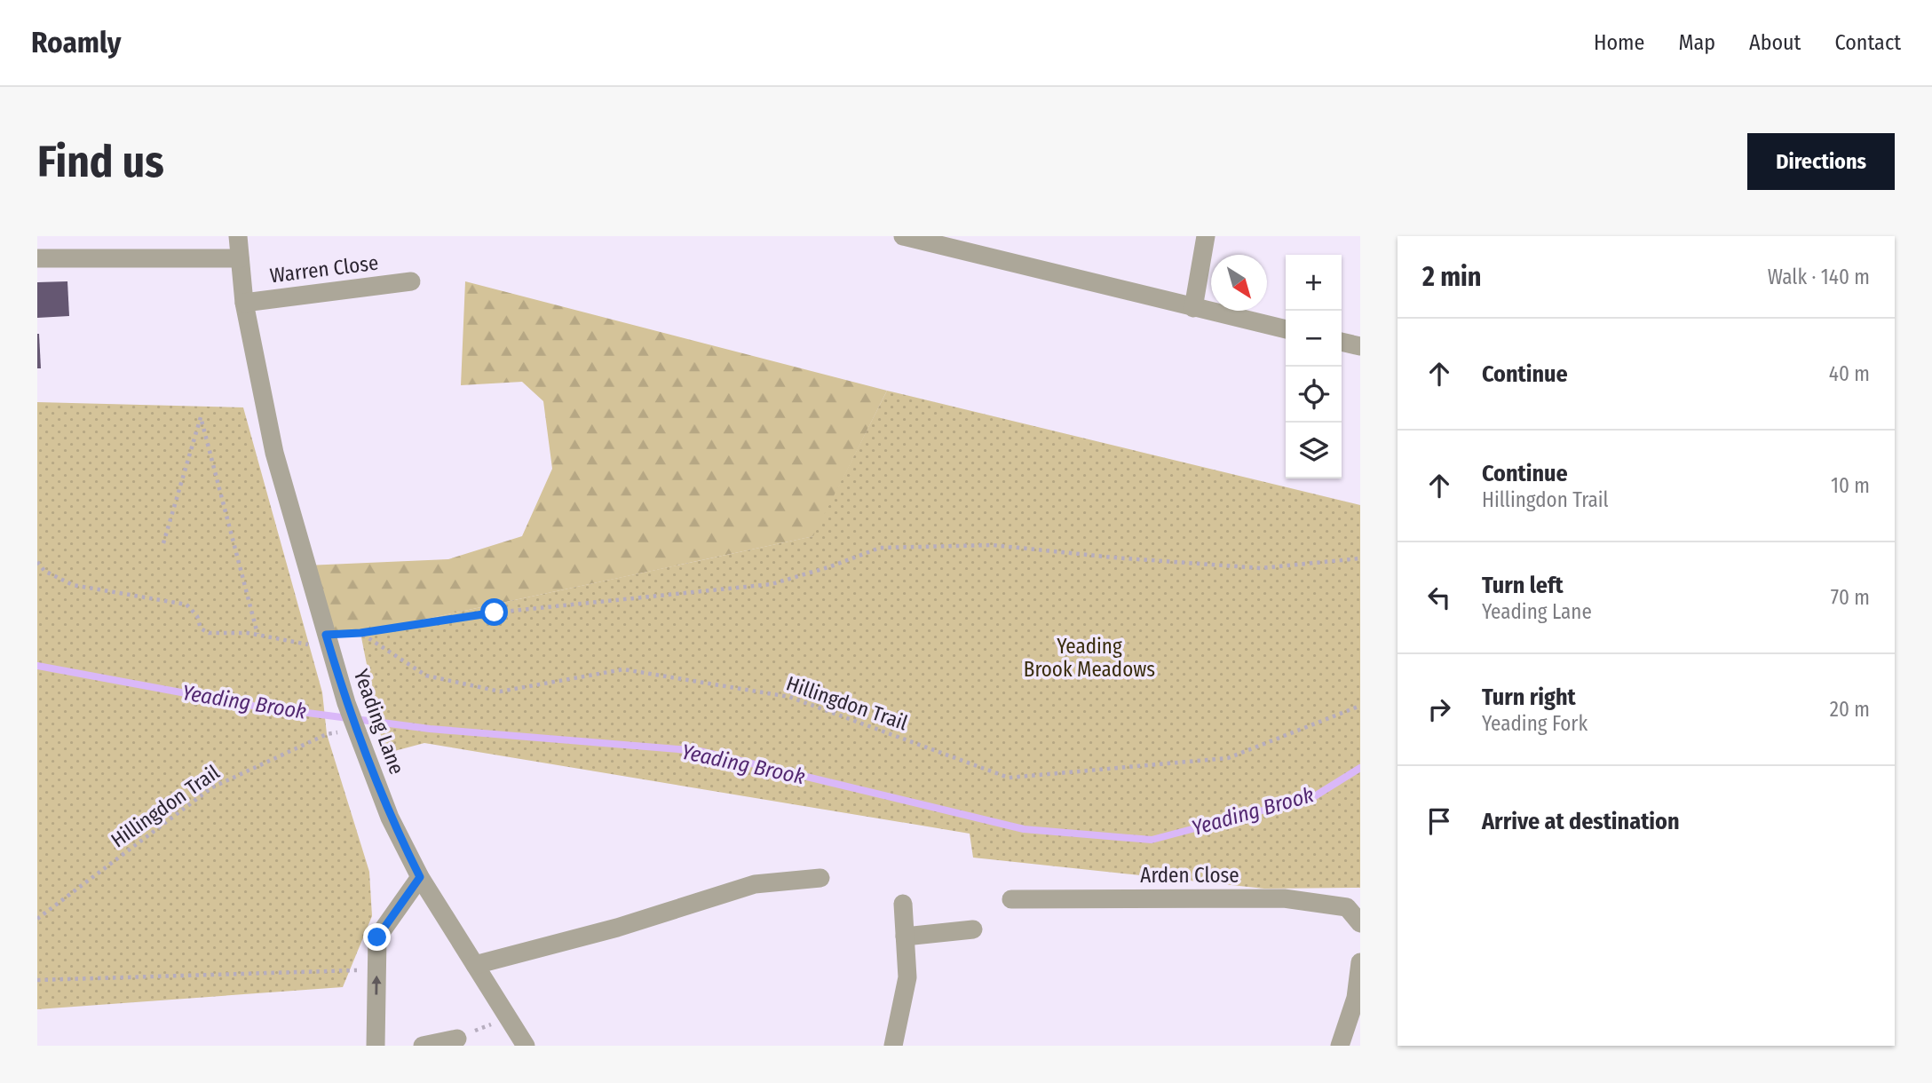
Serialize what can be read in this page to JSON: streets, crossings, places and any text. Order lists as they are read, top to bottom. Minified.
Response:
{"streets":{"street":["Warren Close","Yeading Lane","Arden Close"],"path":["Hillingdon Trail"]},"crossings":[["Warren Close","Yeading Lane"],["Hillingdon Trail","Yeading Lane"]],"water":["Yeading Brook"],"parks":["Yeading Brook Meadows"],"north":"bottom right","page":{"header":"Roamly","nav":["Home","Map","About","Contact"],"buttons":"Directions","title":"Find us","heading":["2 min","Walk · 140 m"],"map_buttons":["+","−"],"list":[["Continue","40 m"],["Continue","Hillingdon Trail","10 m"],["Turn left","Yeading Lane","70 m"],["Turn right","Yeading Fork","20 m"],"Arrive at destination"]}}
